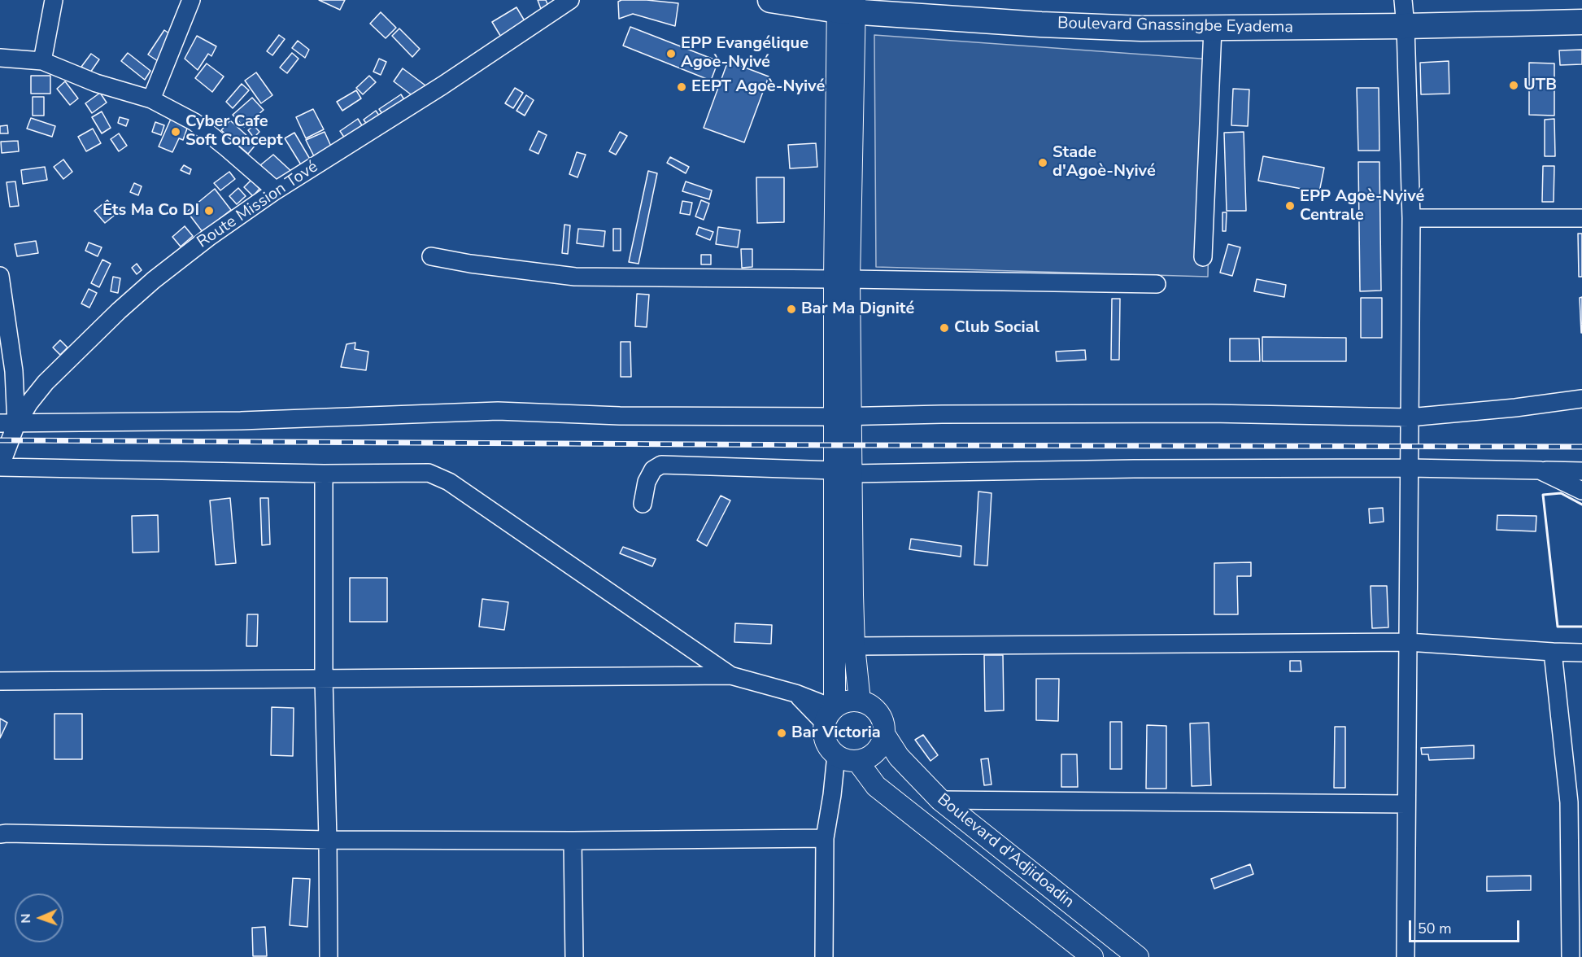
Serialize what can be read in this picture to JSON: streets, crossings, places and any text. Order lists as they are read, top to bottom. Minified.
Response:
{"streets":{"highway":["Boulevard Gnassingbe Eyadema"],"main road":["Boulevard d'Adjidoadin"],"street":["Route Mission Tové"]},"places":["EPP Evangélique Agoè-Nyivé","UTB","EEPT Agoè-Nyivé","Cyber Cafe Soft Concept","Stade d'Agoè-Nyivé","EPP Agoè-Nyivé Centrale","Ets Ma Co DI","Bar Ma Dignité","Club Social","Bar Victoria"],"scale_bar":"50 m","north":"left"}
